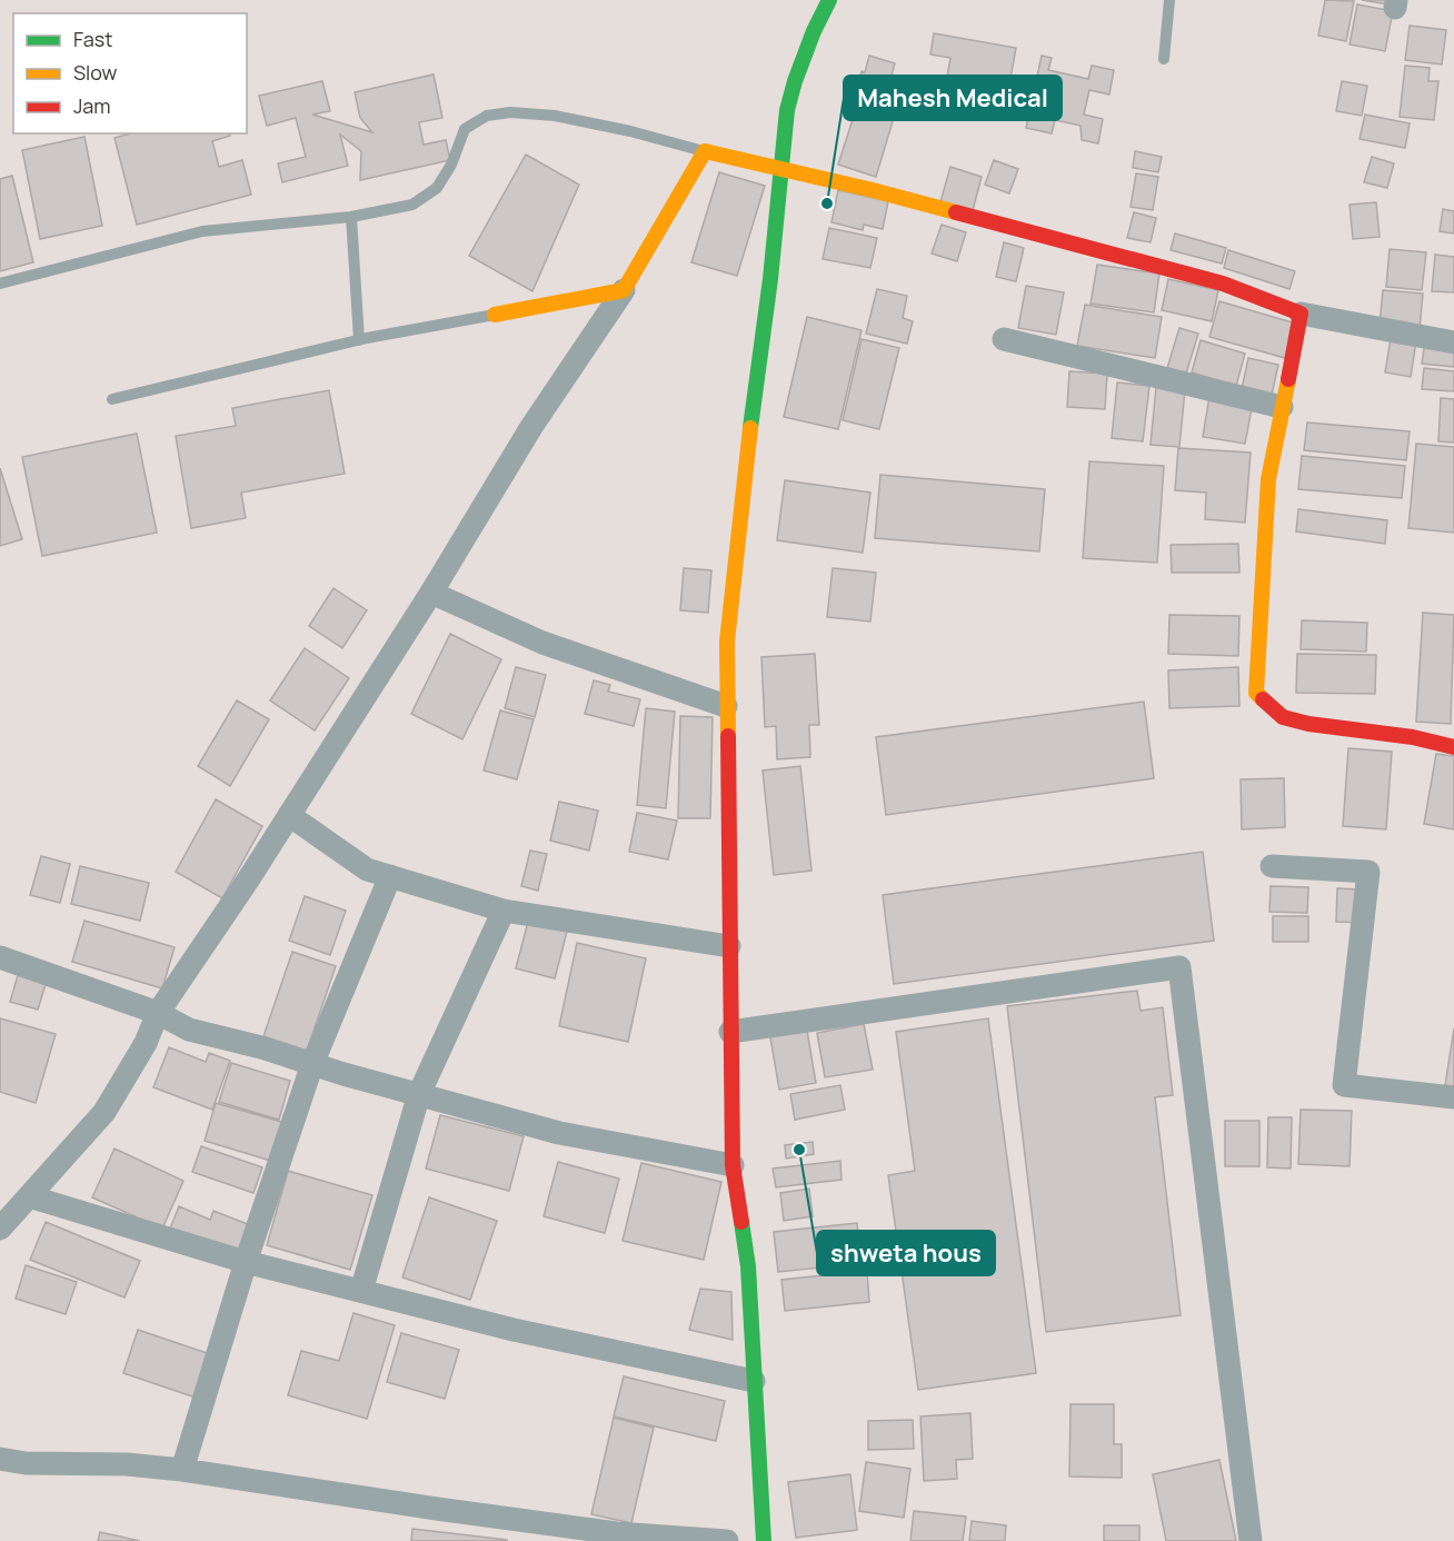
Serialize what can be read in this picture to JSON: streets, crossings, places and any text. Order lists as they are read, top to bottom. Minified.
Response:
{"places":["Mahesh Medical","shweta hous"],"legend":["Fast","Slow","Jam"]}
